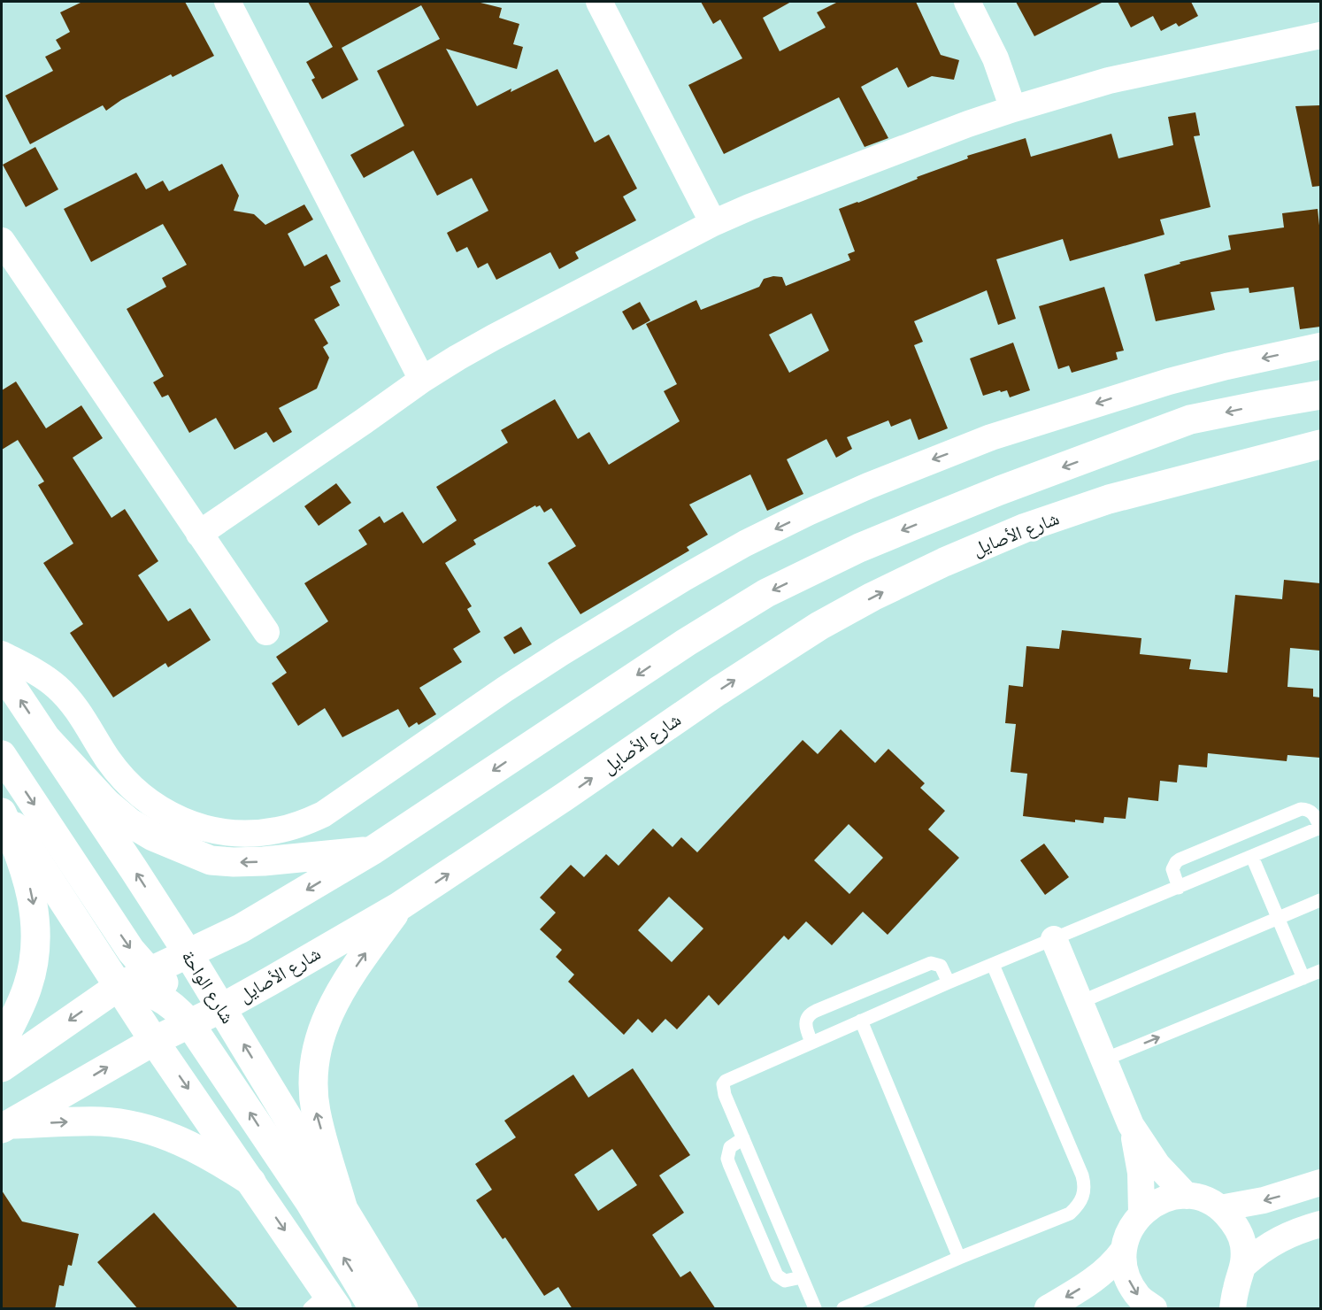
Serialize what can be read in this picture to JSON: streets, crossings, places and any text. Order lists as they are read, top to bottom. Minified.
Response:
{"streets":{"main road":["شارع الأصايل","شارع الواحة"]},"crossings":[["شارع الأصايل","شارع الواحة"]]}
